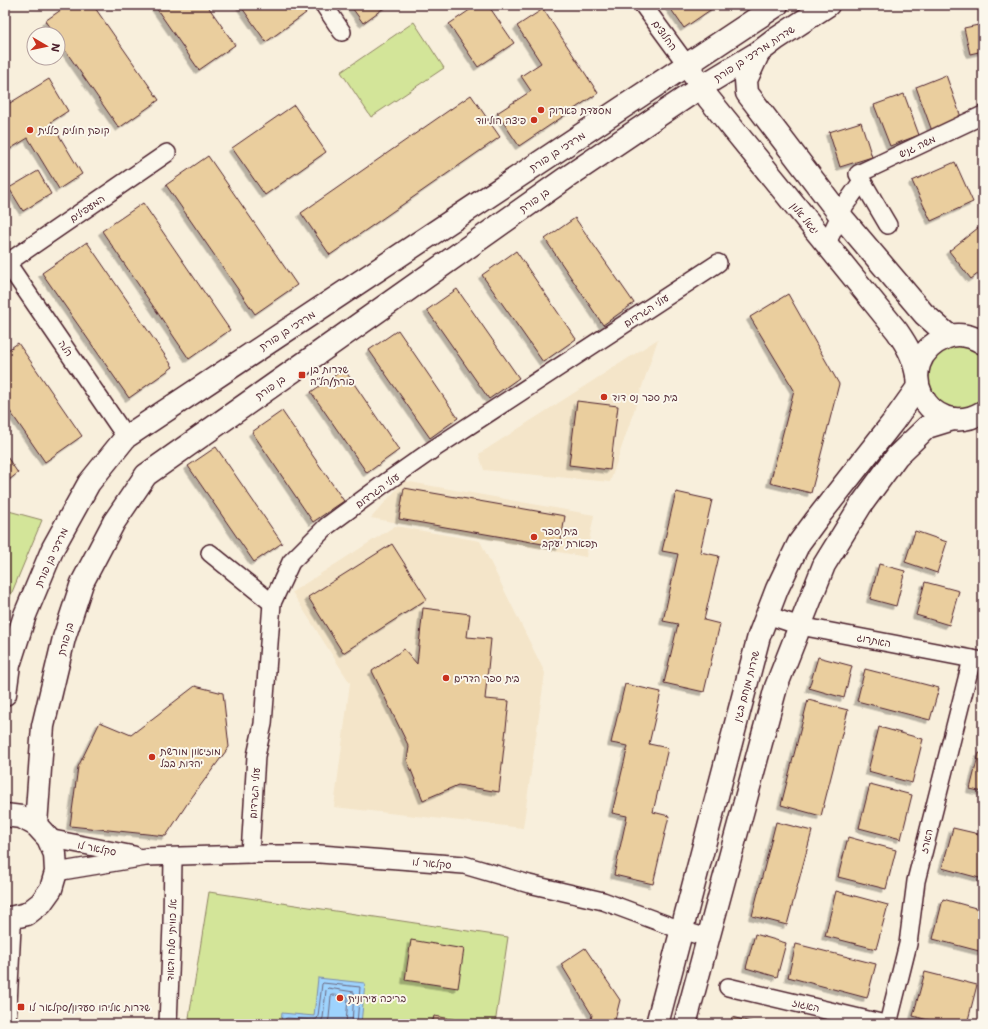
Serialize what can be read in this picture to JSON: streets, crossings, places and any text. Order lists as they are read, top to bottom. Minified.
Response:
{"streets":{"street":["החלוצים","שדרות מרדכי בן פורת","משה גניש","מרדכי בן פורת","בן פורת","המעפילים","יגאל אלון","עולי הגרדום","הלה","האתרוג","שדרות מנחם בגין","הארז","סקלאר לו","אל כוויתי סלח ודאוד","האגוז"]},"crossings":[["החלוצים","מרדכי בן פורת"],["החלוצים","יגאל אלון"],["שדרות מרדכי בן פורת","בן פורת"],["שדרות מרדכי בן פורת","יגאל אלון"],["משה גניש","יגאל אלון"],["מרדכי בן פורת","יגאל אלון"],["מרדכי בן פורת","הלה"],["בן פורת","יגאל אלון"],["בן פורת","סקלאר לו"],["המעפילים","הלה"],["יגאל אלון","שדרות מנחם בגין"],["עולי הגרדום","סקלאר לו"],["האתרוג","שדרות מנחם בגין"],["האתרוג","הארז"],["שדרות מנחם בגין","סקלאר לו"],["סקלאר לו","אל כוויתי סלח ודאוד"]],"places":{"other":["מסעדת פארוק","פיצה הוליווד","קופת חולים כללית","בית ספר נס דוד","בית ספר תפארת יעקב","בית ספר הדרים","מוזיאון מורשת יהדות בבל","בריכה עירונית"],"transit":["שדרות בן פורת/הל״ה","שדרות אליהו סעדון/סקלאר לו"]},"north":"right"}
